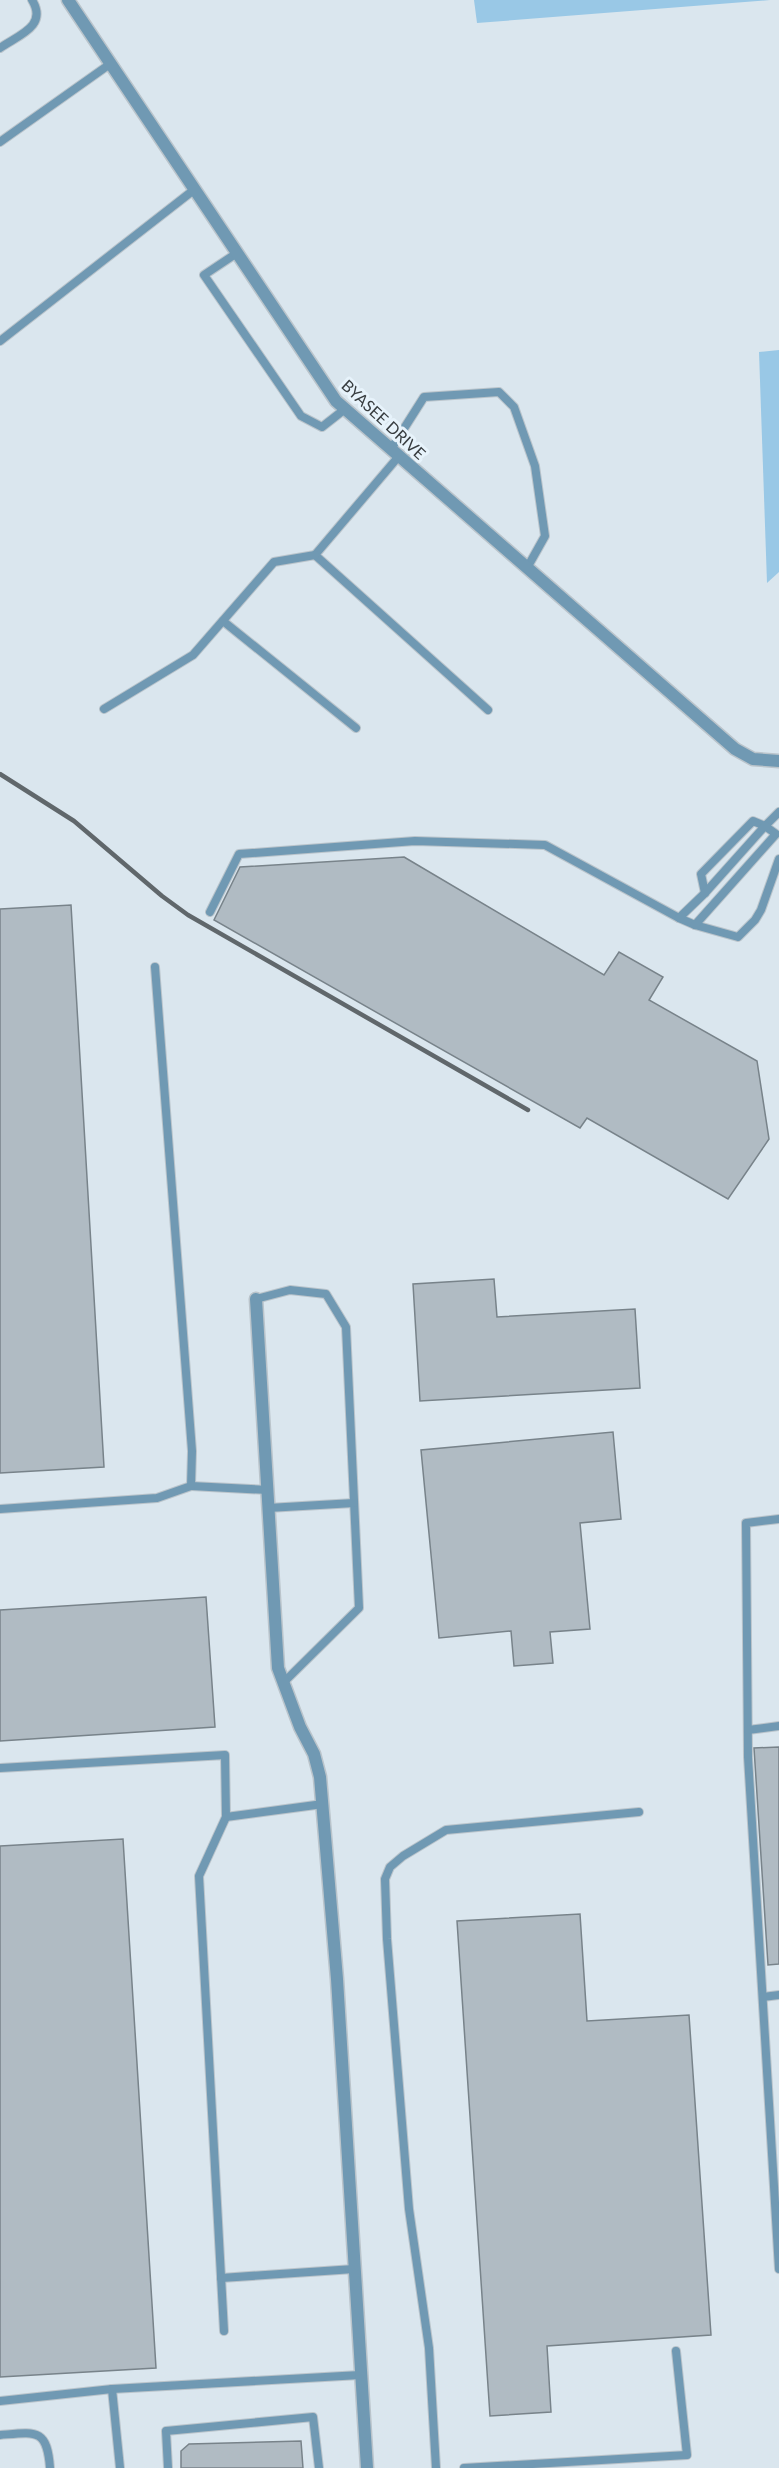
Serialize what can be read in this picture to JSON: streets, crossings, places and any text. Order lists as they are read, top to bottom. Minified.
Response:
{"streets":{"street":["BYASEE DRIVE"]}}
